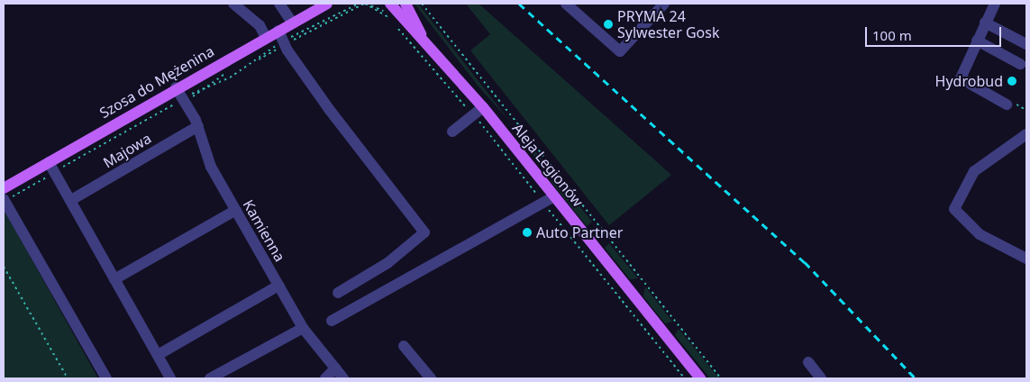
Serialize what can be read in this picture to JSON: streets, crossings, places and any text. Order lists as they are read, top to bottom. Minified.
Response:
{"streets":{"main road":["Szosa do Mężenina","Aleja Legionów"],"street":["Majowa","Kamienna"]},"crossings":[["Szosa do Mężenina","Kamienna"],["Majowa","Kamienna"]],"places":["PRYMA 24 Sylwester Gosk","Hydrobud","Auto Partner"],"scale_bar":"100 m"}
